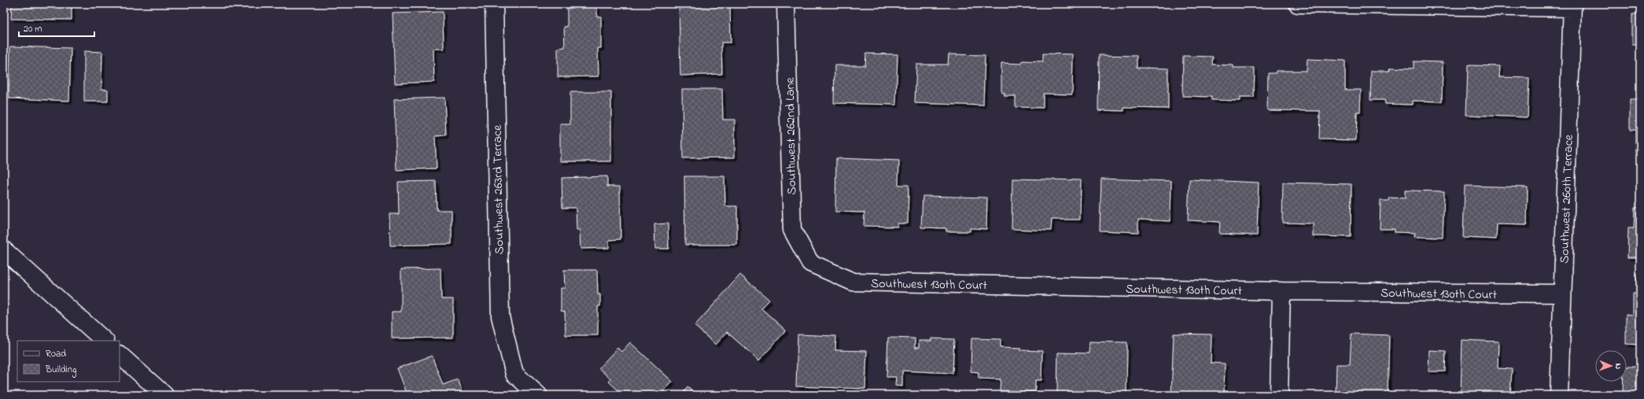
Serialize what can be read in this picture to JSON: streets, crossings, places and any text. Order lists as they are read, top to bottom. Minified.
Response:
{"streets":{"main road":["Southwest 262nd Lane","Southwest 263rd Terrace","Southwest 260th Terrace","Southwest 130th Court"]},"crossings":[["Southwest 262nd Lane","Southwest 130th Court"],["Southwest 260th Terrace","Southwest 130th Court"]],"legend":["Road","Building"],"scale_bar":"20 m","north":"right"}
